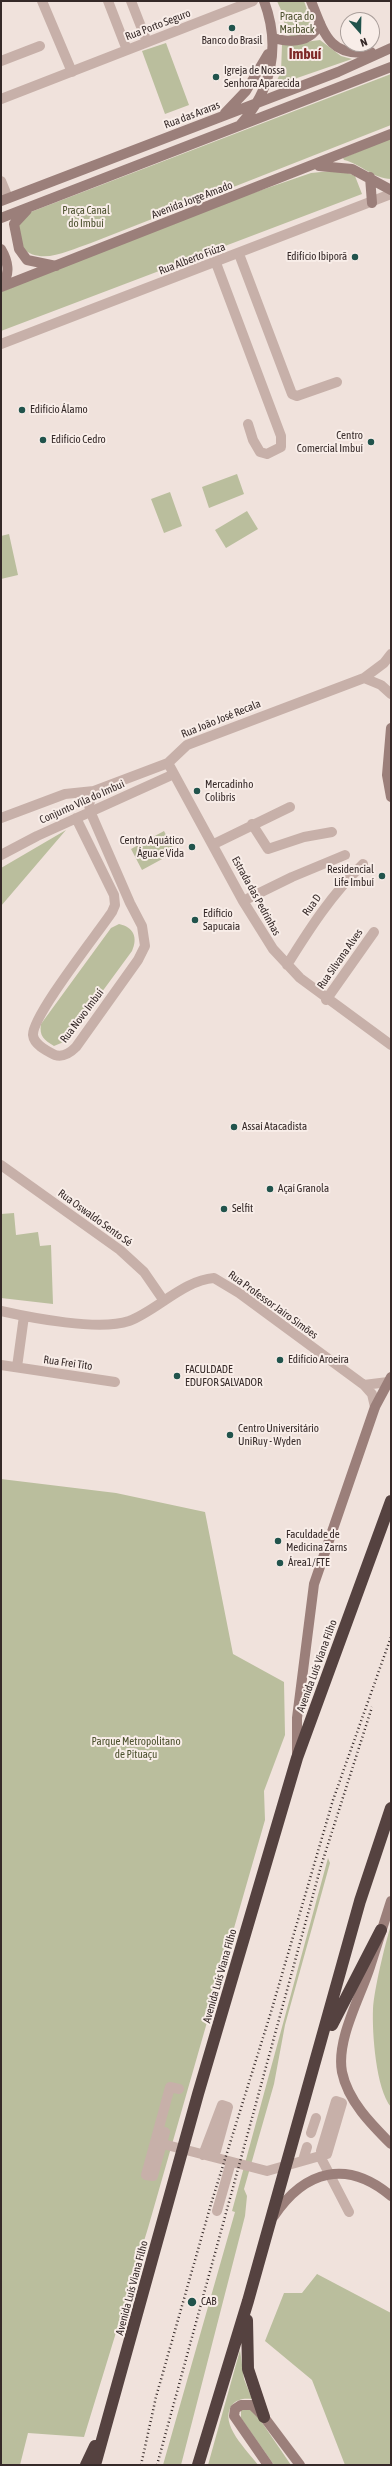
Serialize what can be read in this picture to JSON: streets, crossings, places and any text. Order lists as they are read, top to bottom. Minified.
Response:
{"streets":{"highway":["Avenida Luís Viana Filho"],"main road":["Rua das Araras","Avenida Jorge Amado"],"street":["Rua Porto Seguro","Rua Alberto Fiúza","Rua João José Recala","Conjunto Vila do Imbui","Estrada das Pedrinhas","Rua D","Rua Silvana Alves","Rua Novo Imbuí","Rua Oswaldo Sento Sé","Rua Professor Jairo Simões","Rua Frei Tito"]},"crossings":[["Rua João José Recala","Estrada das Pedrinhas"],["Conjunto Vila do Imbui","Estrada das Pedrinhas"],["Conjunto Vila do Imbui","Rua Novo Imbuí"],["Estrada das Pedrinhas","Rua D"],["Estrada das Pedrinhas","Rua Silvana Alves"],["Rua Oswaldo Sento Sé","Rua Professor Jairo Simões"],["Rua Professor Jairo Simões","Avenida Luís Viana Filho"]],"districts":["Imbuí"],"parks":["Praça do Marback","Praça Canal do Imbuí","Parque Metropolitano de Pituaçu"],"places":["Banco do Brasil","Igreja de Nossa Senhora Aparecida","Edifício Ibiporã","Edifício Álamo","Edifício Cedro","Centro Comercial Imbuí","Mercadinho Colibris","Centro Aquático Água e Vida","Residencial Life Imbuí","Edificio Sapucaia","Assaí Atacadista","Açaí Granola","Selfit","Edifício Aroeira","FACULDADE EDUFOR SALVADOR","Centro Universitário UniRuy - Wyden","Faculdade de Medicina Zarns","Área1/FTE","CAB"],"north":"bottom"}
